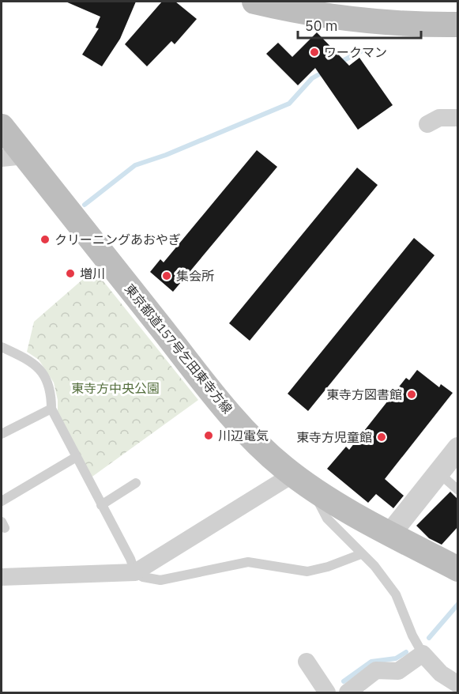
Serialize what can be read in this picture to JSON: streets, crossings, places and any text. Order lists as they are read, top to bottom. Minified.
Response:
{"streets":{"main road":["東京都道157号乞田東寺方線"]},"parks":["東寺方中央公園"],"places":["ワークマン","クリーニングあおやぎ","増川","集会所","東寺方図書館","川辺電気","東寺方児童館"],"scale_bar":"50 m"}
